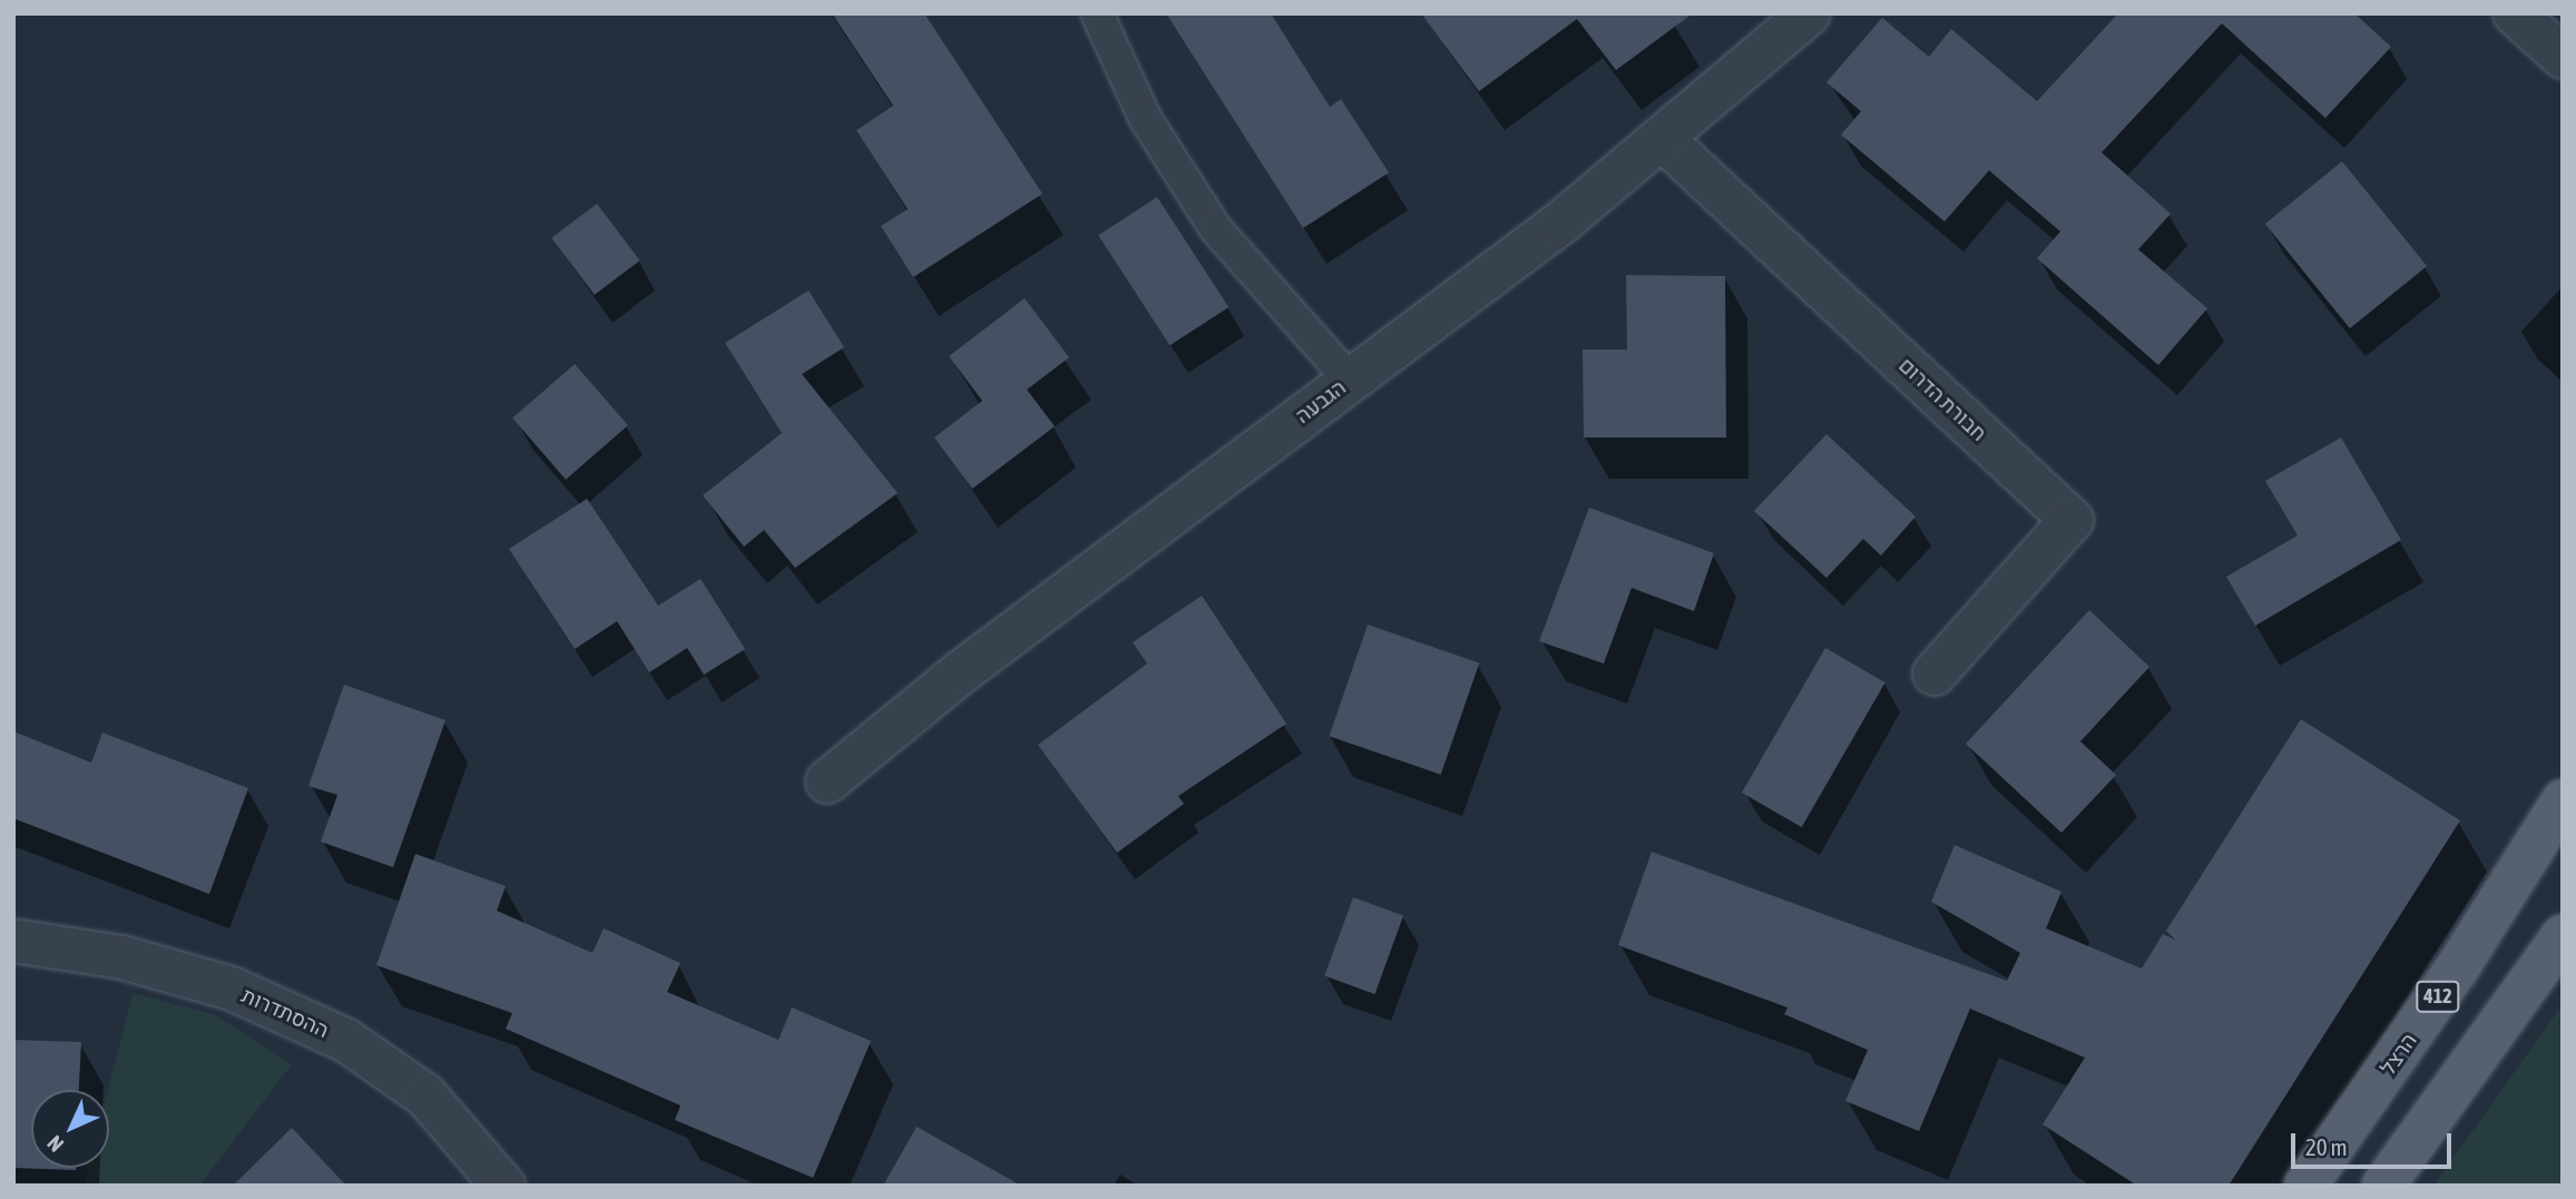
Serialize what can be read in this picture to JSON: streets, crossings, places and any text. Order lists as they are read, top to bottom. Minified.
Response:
{"streets":{"main road":["412","הרצל"],"street":["חבורת הדרום","הגבעה","ההסתדרות"]},"crossings":[["חבורת הדרום","הגבעה"]],"scale_bar":"20 m","north":"bottom left"}
